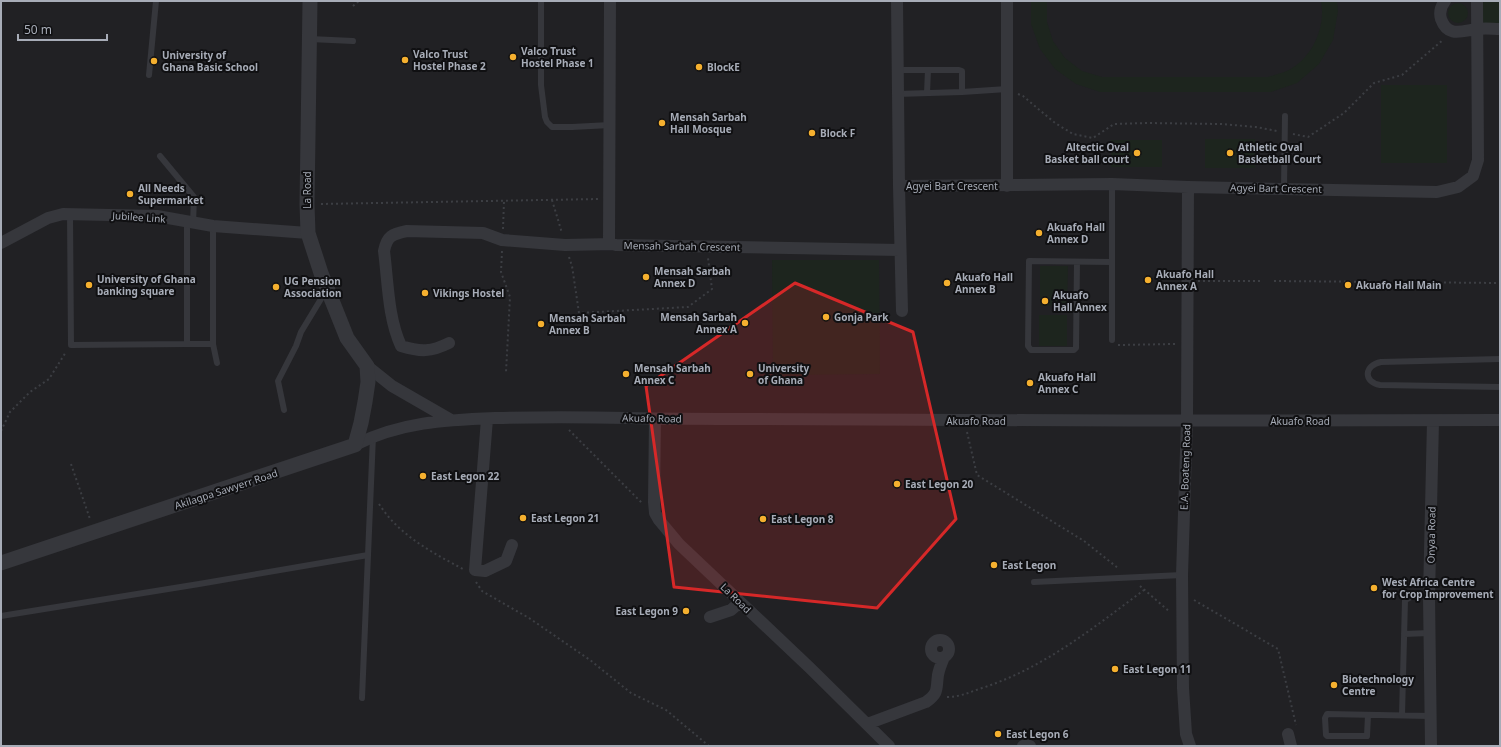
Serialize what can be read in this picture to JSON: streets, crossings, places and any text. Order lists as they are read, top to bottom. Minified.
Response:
{"streets":{"street":["Agyei Bart Crescent","La Road","Jubilee Link","Mensah Sarbah Crescent","Akuafo Road","E.A. Boateng Road","Akilagpa Sawyerr Road","Onyaa Road"]},"crossings":[["Agyei Bart Crescent","E.A. Boateng Road"],["La Road","Jubilee Link"],["La Road","Akuafo Road"],["La Road","Akilagpa Sawyerr Road"],["Akuafo Road","E.A. Boateng Road"],["Akuafo Road","Akilagpa Sawyerr Road"],["Akuafo Road","Onyaa Road"]],"places":["Valco Trust Hostel Phase 1","Valco Trust Hostel Phase 2","University of Ghana Basic School","BlockE","Mensah Sarbah Hall Mosque","Block F","Altectic Oval Basket ball court","Athletic Oval Basketball Court","All Needs Supermarket","Akuafo Hall Annex D","Mensah Sarbah Annex D","Akuafo Hall Annex A","Akuafo Hall Annex B","University of Ghana banking square","Akuafo Hall Main","UG Pension Association","Vikings Hostel","Akuafo Hall Annex","Gonja Park","Mensah Sarbah Annex A","Mensah Sarbah Annex B","Mensah Sarbah Annex C","University of Ghana","Akuafo Hall Annex C","East Legon 22","East Legon 20","East Legon 21","East Legon 8","East Legon","West Africa Centre for Crop Improvement","East Legon 9","East Legon 11","Biotechnology Centre","East Legon 6"],"scale_bar":"50 m"}
